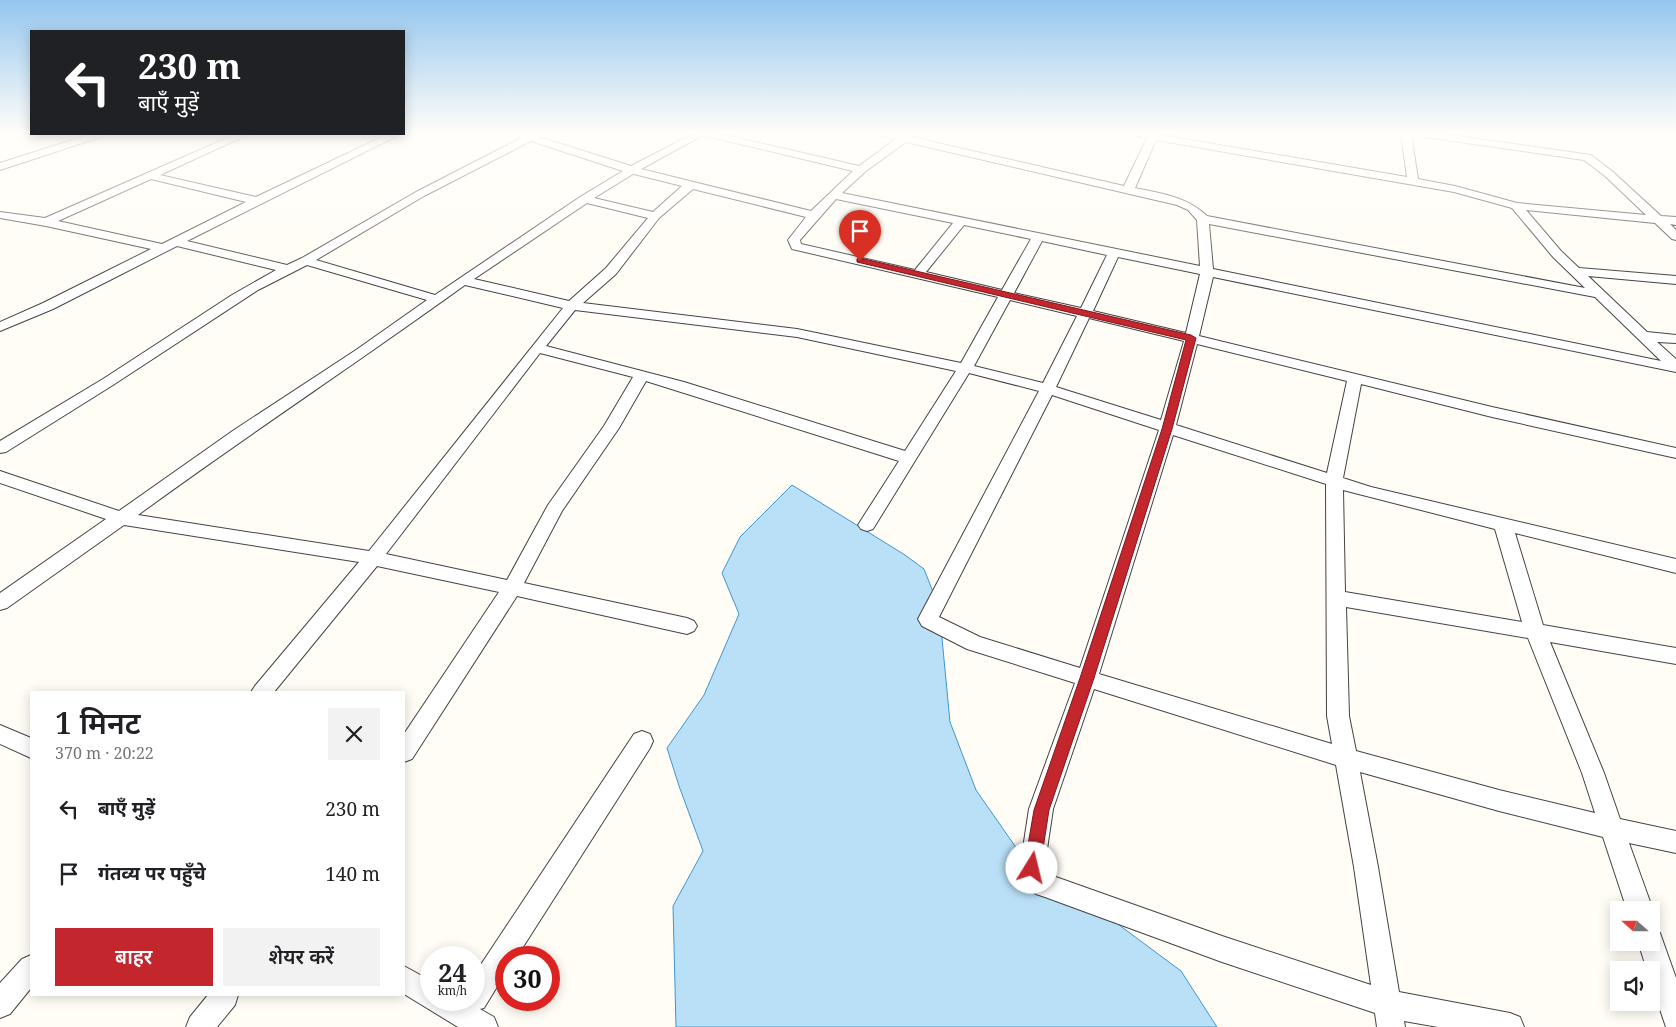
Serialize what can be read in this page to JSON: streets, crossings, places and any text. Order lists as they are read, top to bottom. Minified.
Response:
{"north":"left","page":{"turn":["230 m","बाएँ मुड़ें"],"heading":["1 मिनट","370 m · 20:22"],"list":[{"name":"बाएँ मुड़ें","value":"230 m"},{"name":"गंतव्य पर पहुँचे","value":"140 m"}],"buttons":["बाहर","शेयर करें"],"speed":"24 km/h","limit":"30"}}
